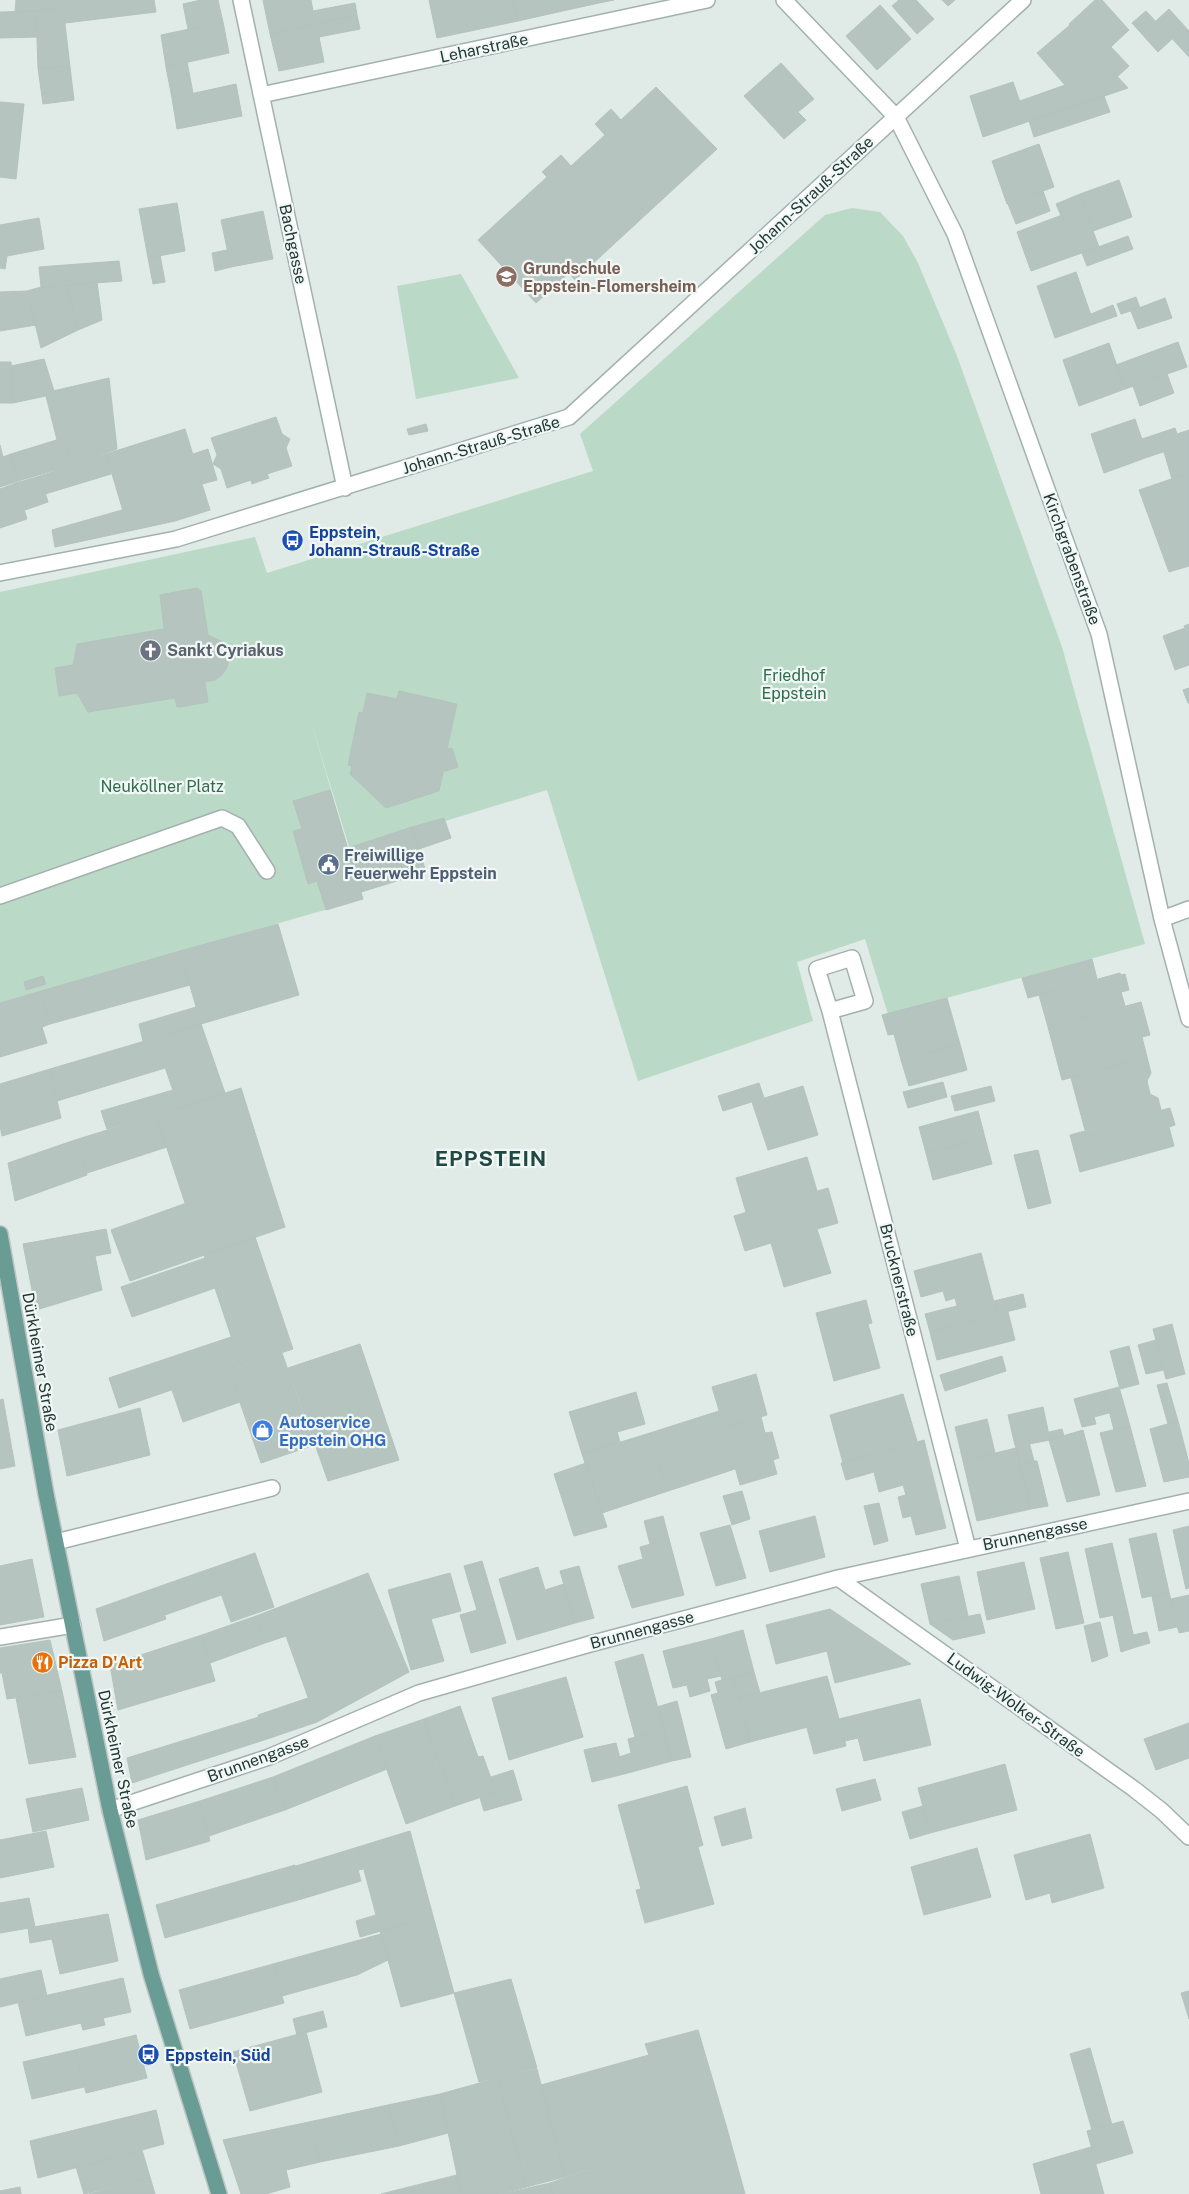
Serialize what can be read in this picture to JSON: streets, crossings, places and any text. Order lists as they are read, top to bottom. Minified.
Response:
{"streets":{"main road":["Dürkheimer Straße"],"street":["Leharstraße","Johann-Strauß-Straße","Bachgasse","Kirchgrabenstraße","Brucknerstraße","Brunnengasse","Ludwig-Wolker-Straße"]},"crossings":[["Leharstraße","Bachgasse"],["Johann-Strauß-Straße","Bachgasse"],["Johann-Strauß-Straße","Kirchgrabenstraße"],["Brucknerstraße","Brunnengasse"],["Dürkheimer Straße","Brunnengasse"],["Brunnengasse","Ludwig-Wolker-Straße"]],"districts":["EPPSTEIN"],"parks":["Friedhof Eppstein","Neuköllner Platz"],"places":{"school or university":["Grundschule Eppstein-Flomersheim"],"bus stop":["Eppstein, Johann-Strauß-Straße","Eppstein, Süd"],"church":["Sankt Cyriakus"],"public building":["Freiwillige Feuerwehr Eppstein"],"shop":["Autoservice Eppstein OHG"],"restaurant":["Pizza D'Art"]}}
